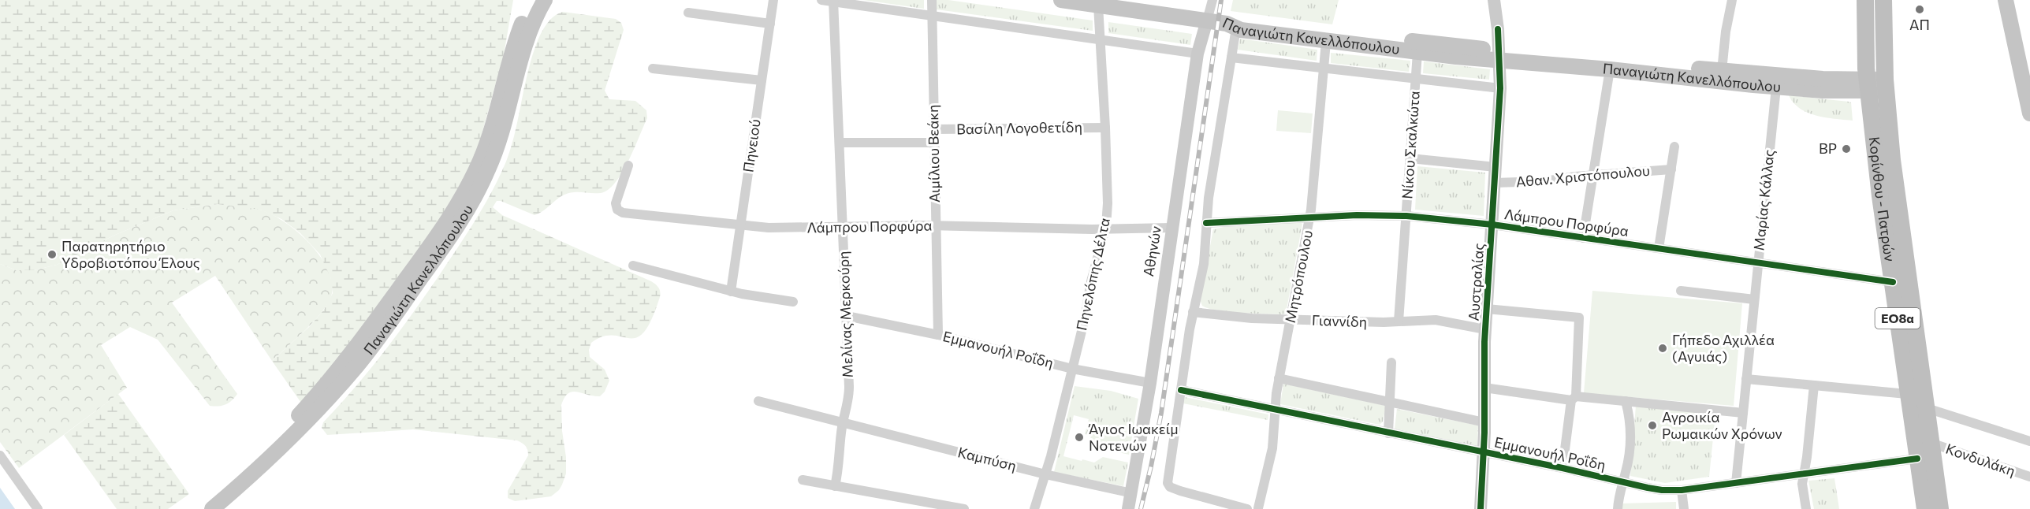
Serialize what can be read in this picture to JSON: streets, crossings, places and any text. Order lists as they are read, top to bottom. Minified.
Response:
{"streets":{"highway":["Κορίνθου - Πατρών","ΕΟ8α"],"main road":["Παναγιώτη Κανελλόπουλου"],"street":["Βασίλη Λογοθετίδη","Νίκου Σκαλκώτα","Πηνειού","Αιμίλιου Βεάκη","Αθαν. Χριστόπουλου","Μαρίας Κάλλας","Λάμπρου Πορφύρα","Αθηνών","Πηνελόπης Δέλτα","Μητρόπουλου","Αυστραλίας","Μελίνας Μερκούρη","Γιαννίδη","Εμμανουήλ Ροΐδη","Καμπύση","Κονδυλάκη"]},"crossings":[["Παναγιώτη Κανελλόπουλου","Νίκου Σκαλκώτα"],["Παναγιώτη Κανελλόπουλου","Κορίνθου - Πατρών"],["Παναγιώτη Κανελλόπουλου","Μαρίας Κάλλας"],["Παναγιώτη Κανελλόπουλου","Μητρόπουλου"],["Παναγιώτη Κανελλόπουλου","Αυστραλίας"],["Βασίλη Λογοθετίδη","Αιμίλιου Βεάκη"],["Βασίλη Λογοθετίδη","Πηνελόπης Δέλτα"],["Νίκου Σκαλκώτα","Λάμπρου Πορφύρα"],["Νίκου Σκαλκώτα","Γιαννίδη"],["Πηνειού","Λάμπρου Πορφύρα"],["Αιμίλιου Βεάκη","Λάμπρου Πορφύρα"],["Αιμίλιου Βεάκη","Εμμανουήλ Ροΐδη"],["Αθαν. Χριστόπουλου","Αυστραλίας"],["Κορίνθου - Πατρών","Λάμπρου Πορφύρα"],["Κορίνθου - Πατρών","Εμμανουήλ Ροΐδη"],["Κορίνθου - Πατρών","Κονδυλάκη"],["Μαρίας Κάλλας","Λάμπρου Πορφύρα"],["Μαρίας Κάλλας","Εμμανουήλ Ροΐδη"],["Λάμπρου Πορφύρα","Αθηνών"],["Λάμπρου Πορφύρα","Πηνελόπης Δέλτα"],["Λάμπρου Πορφύρα","Μητρόπουλου"],["Λάμπρου Πορφύρα","Αυστραλίας"],["Λάμπρου Πορφύρα","Μελίνας Μερκούρη"],["Αθηνών","Εμμανουήλ Ροΐδη"],["Αθηνών","Καμπύση"],["Πηνελόπης Δέλτα","Εμμανουήλ Ροΐδη"],["Πηνελόπης Δέλτα","Καμπύση"],["Μητρόπουλου","Γιαννίδη"],["Μητρόπουλου","Εμμανουήλ Ροΐδη"],["Αυστραλίας","Γιαννίδη"],["Αυστραλίας","Εμμανουήλ Ροΐδη"],["Μελίνας Μερκούρη","Εμμανουήλ Ροΐδη"],["Μελίνας Μερκούρη","Καμπύση"]],"places":["ΑΠ","BP","Παρατηρητήριο Υδροβιοτόπου Έλους","Γήπεδο Αχιλλέα (Αγυιάς)","Αγροικία Ρωμαικών Χρόνων","Άγιος Ιωακείμ Νοτενών"]}
